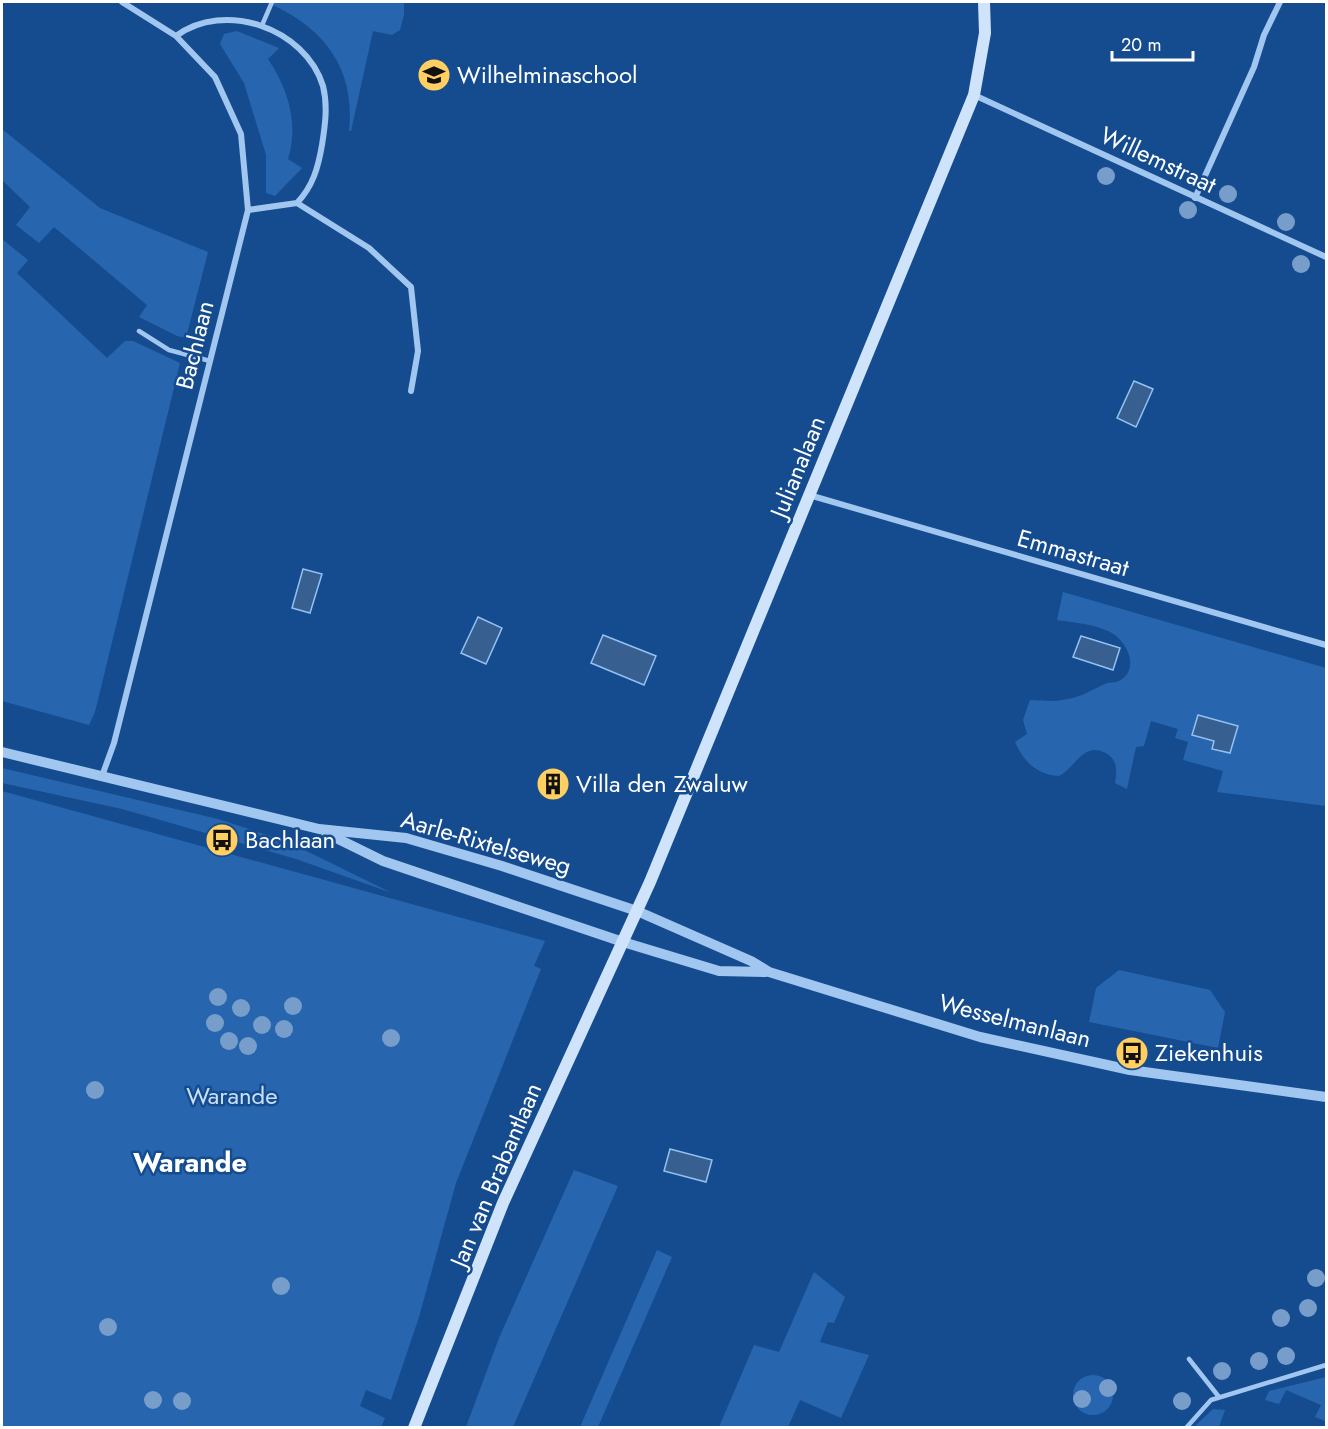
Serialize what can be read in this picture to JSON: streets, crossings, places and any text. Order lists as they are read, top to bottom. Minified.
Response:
{"streets":{"main road":["Julianalaan","Jan van Brabantlaan"],"street":["Willemstraat","Bachlaan","Emmastraat","Aarle-Rixtelseweg","Wesselmanlaan"]},"crossings":[["Willemstraat","Julianalaan"],["Bachlaan","Aarle-Rixtelseweg"],["Julianalaan","Emmastraat"],["Julianalaan","Aarle-Rixtelseweg"],["Julianalaan","Wesselmanlaan"],["Julianalaan","Jan van Brabantlaan"],["Aarle-Rixtelseweg","Wesselmanlaan"],["Aarle-Rixtelseweg","Jan van Brabantlaan"],["Wesselmanlaan","Jan van Brabantlaan"]],"districts":["Warande"],"parks":["Warande"],"places":{"school or university":["Wilhelminaschool"],"building":["Villa den Zwaluw"],"bus stop":["Bachlaan","Ziekenhuis"]},"scale_bar":"20 m"}
